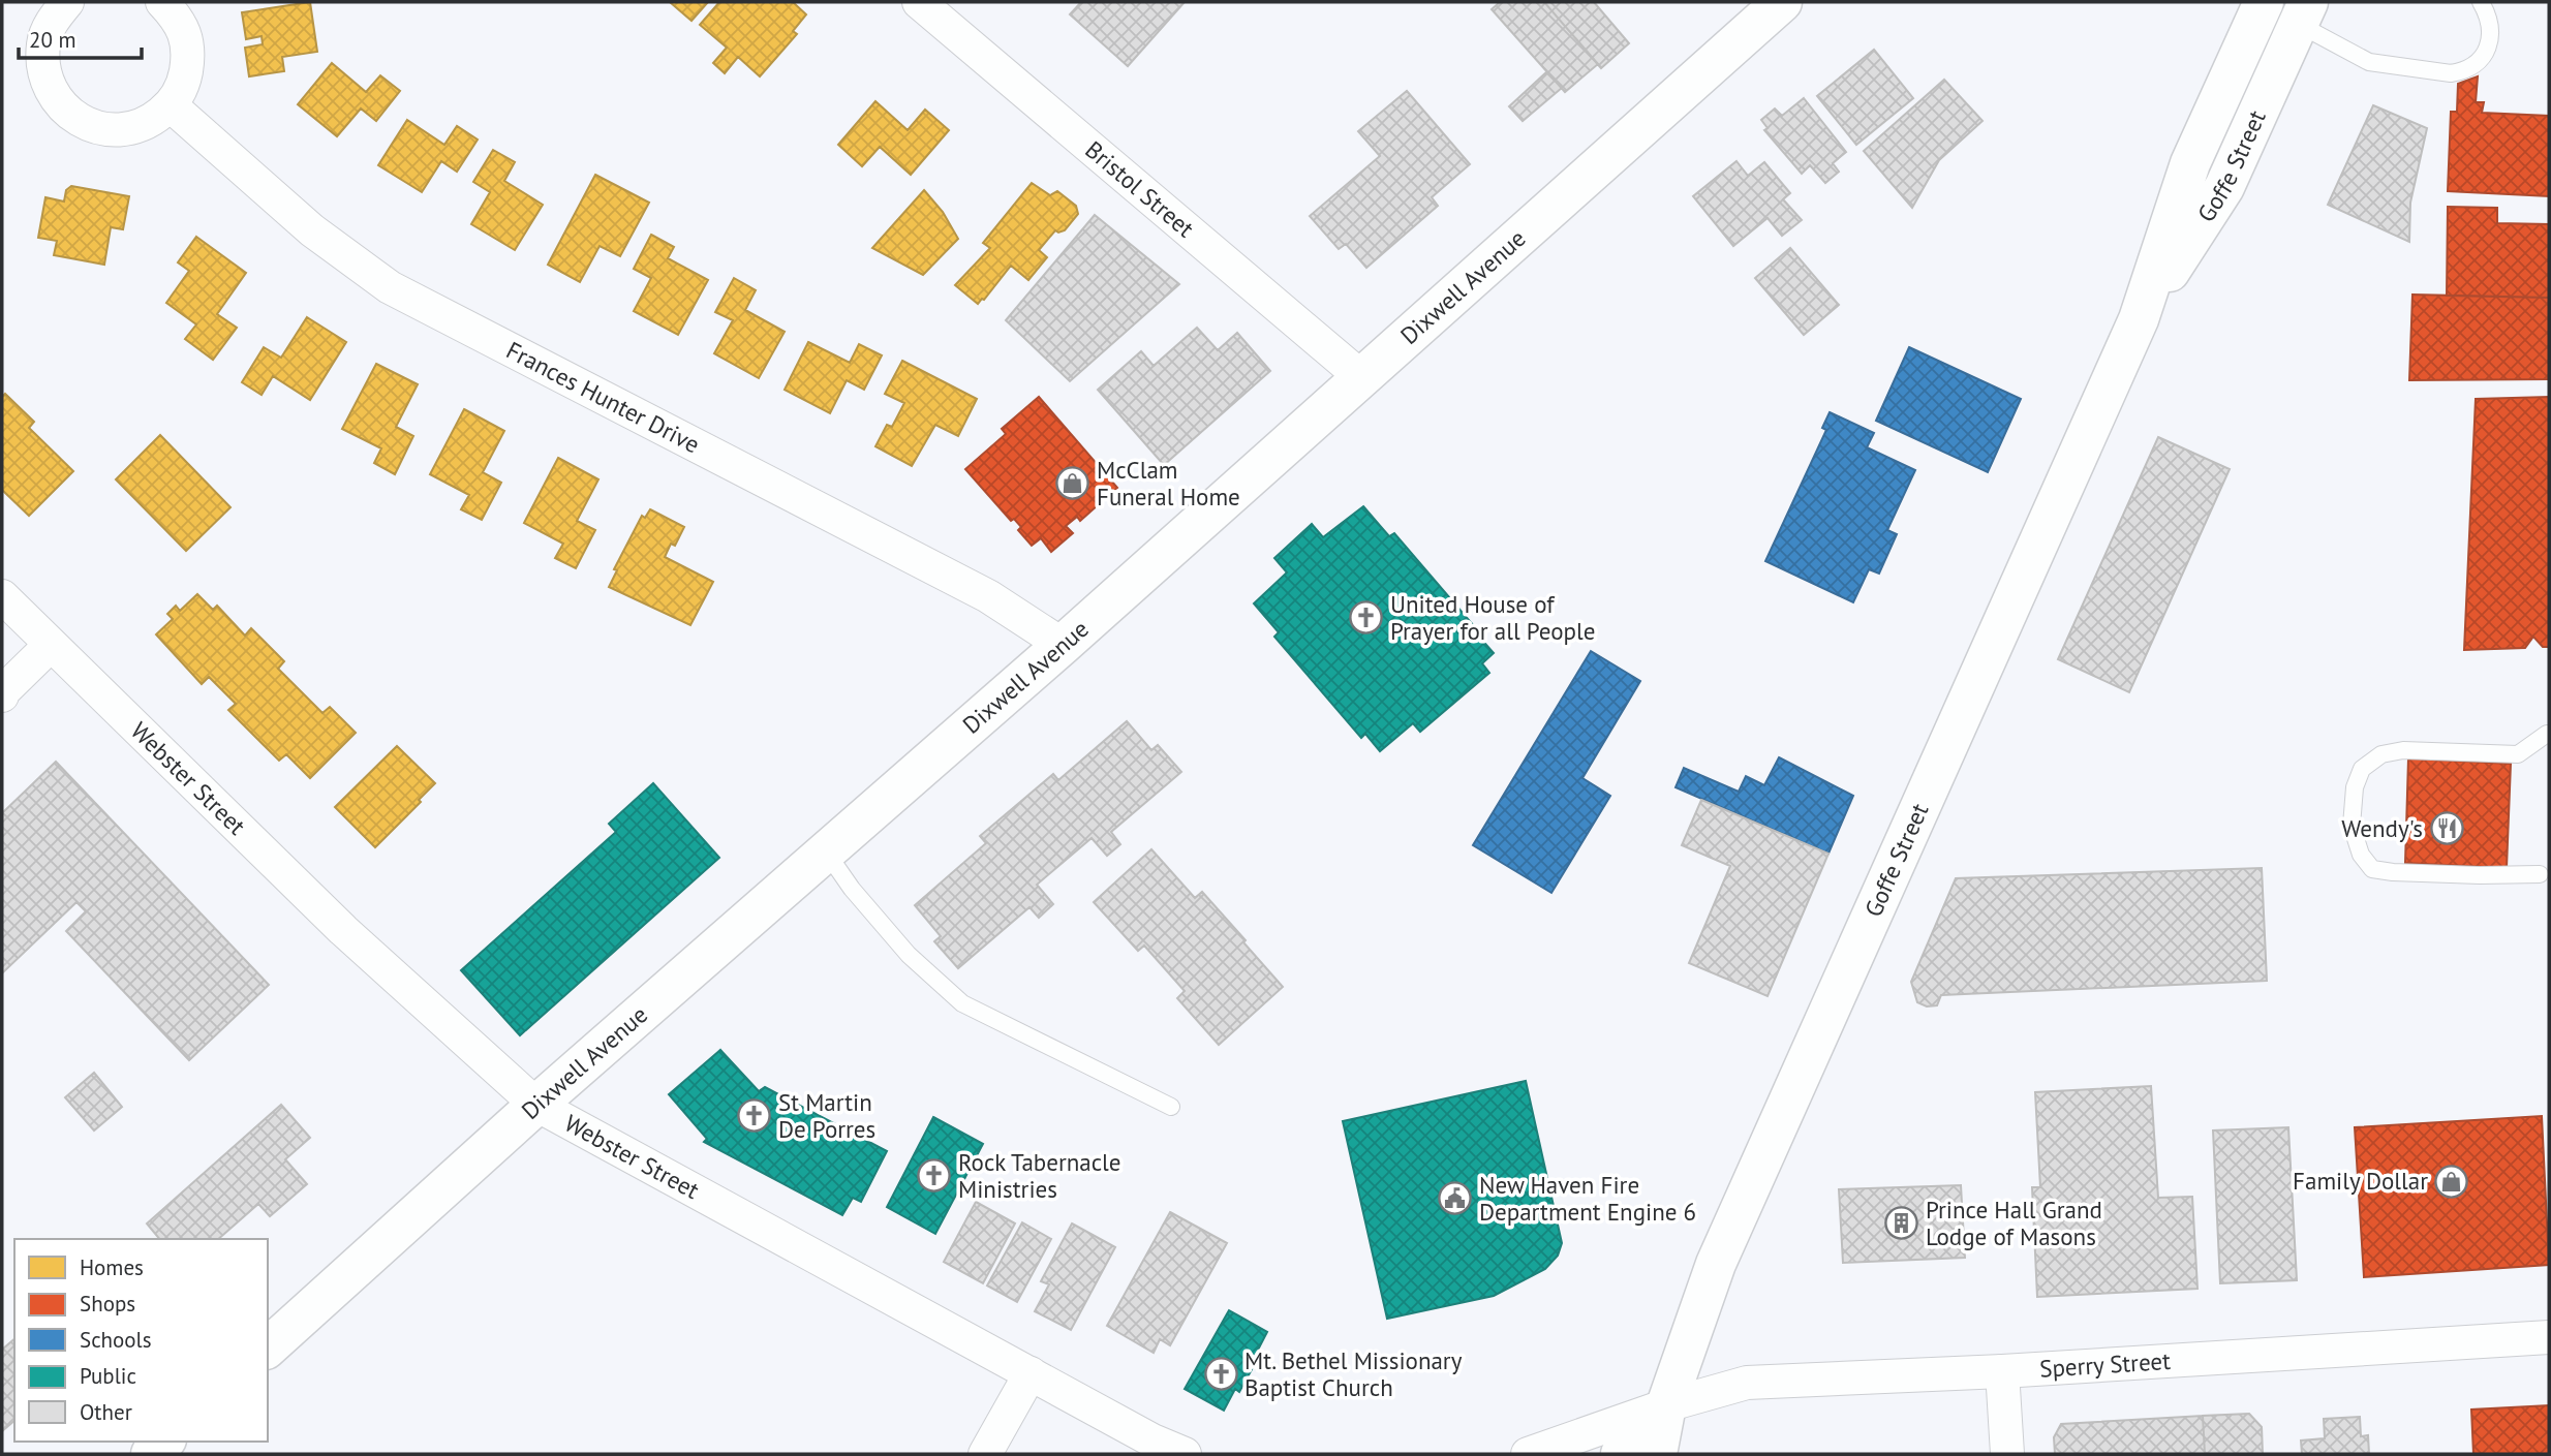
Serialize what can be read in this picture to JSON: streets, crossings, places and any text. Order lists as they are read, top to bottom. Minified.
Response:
{"streets":{"main road":["Goffe Street","Dixwell Avenue"],"street":["Bristol Street","Frances Hunter Drive","Webster Street","Sperry Street"]},"crossings":[["Goffe Street","Sperry Street"],["Bristol Street","Dixwell Avenue"],["Dixwell Avenue","Frances Hunter Drive"],["Dixwell Avenue","Webster Street"]],"places":{"shop":["McClam Funeral Home","Family Dollar"],"church":["United House of Prayer for all People","St Martin De Porres","Rock Tabernacle Ministries","Mt. Bethel Missionary Baptist Church"],"restaurant":["Wendy's"],"public building":["New Haven Fire Department Engine 6"],"building":["Prince Hall Grand Lodge of Masons"]},"legend":["Homes","Shops","Schools","Public","Other"],"scale_bar":"20 m"}
